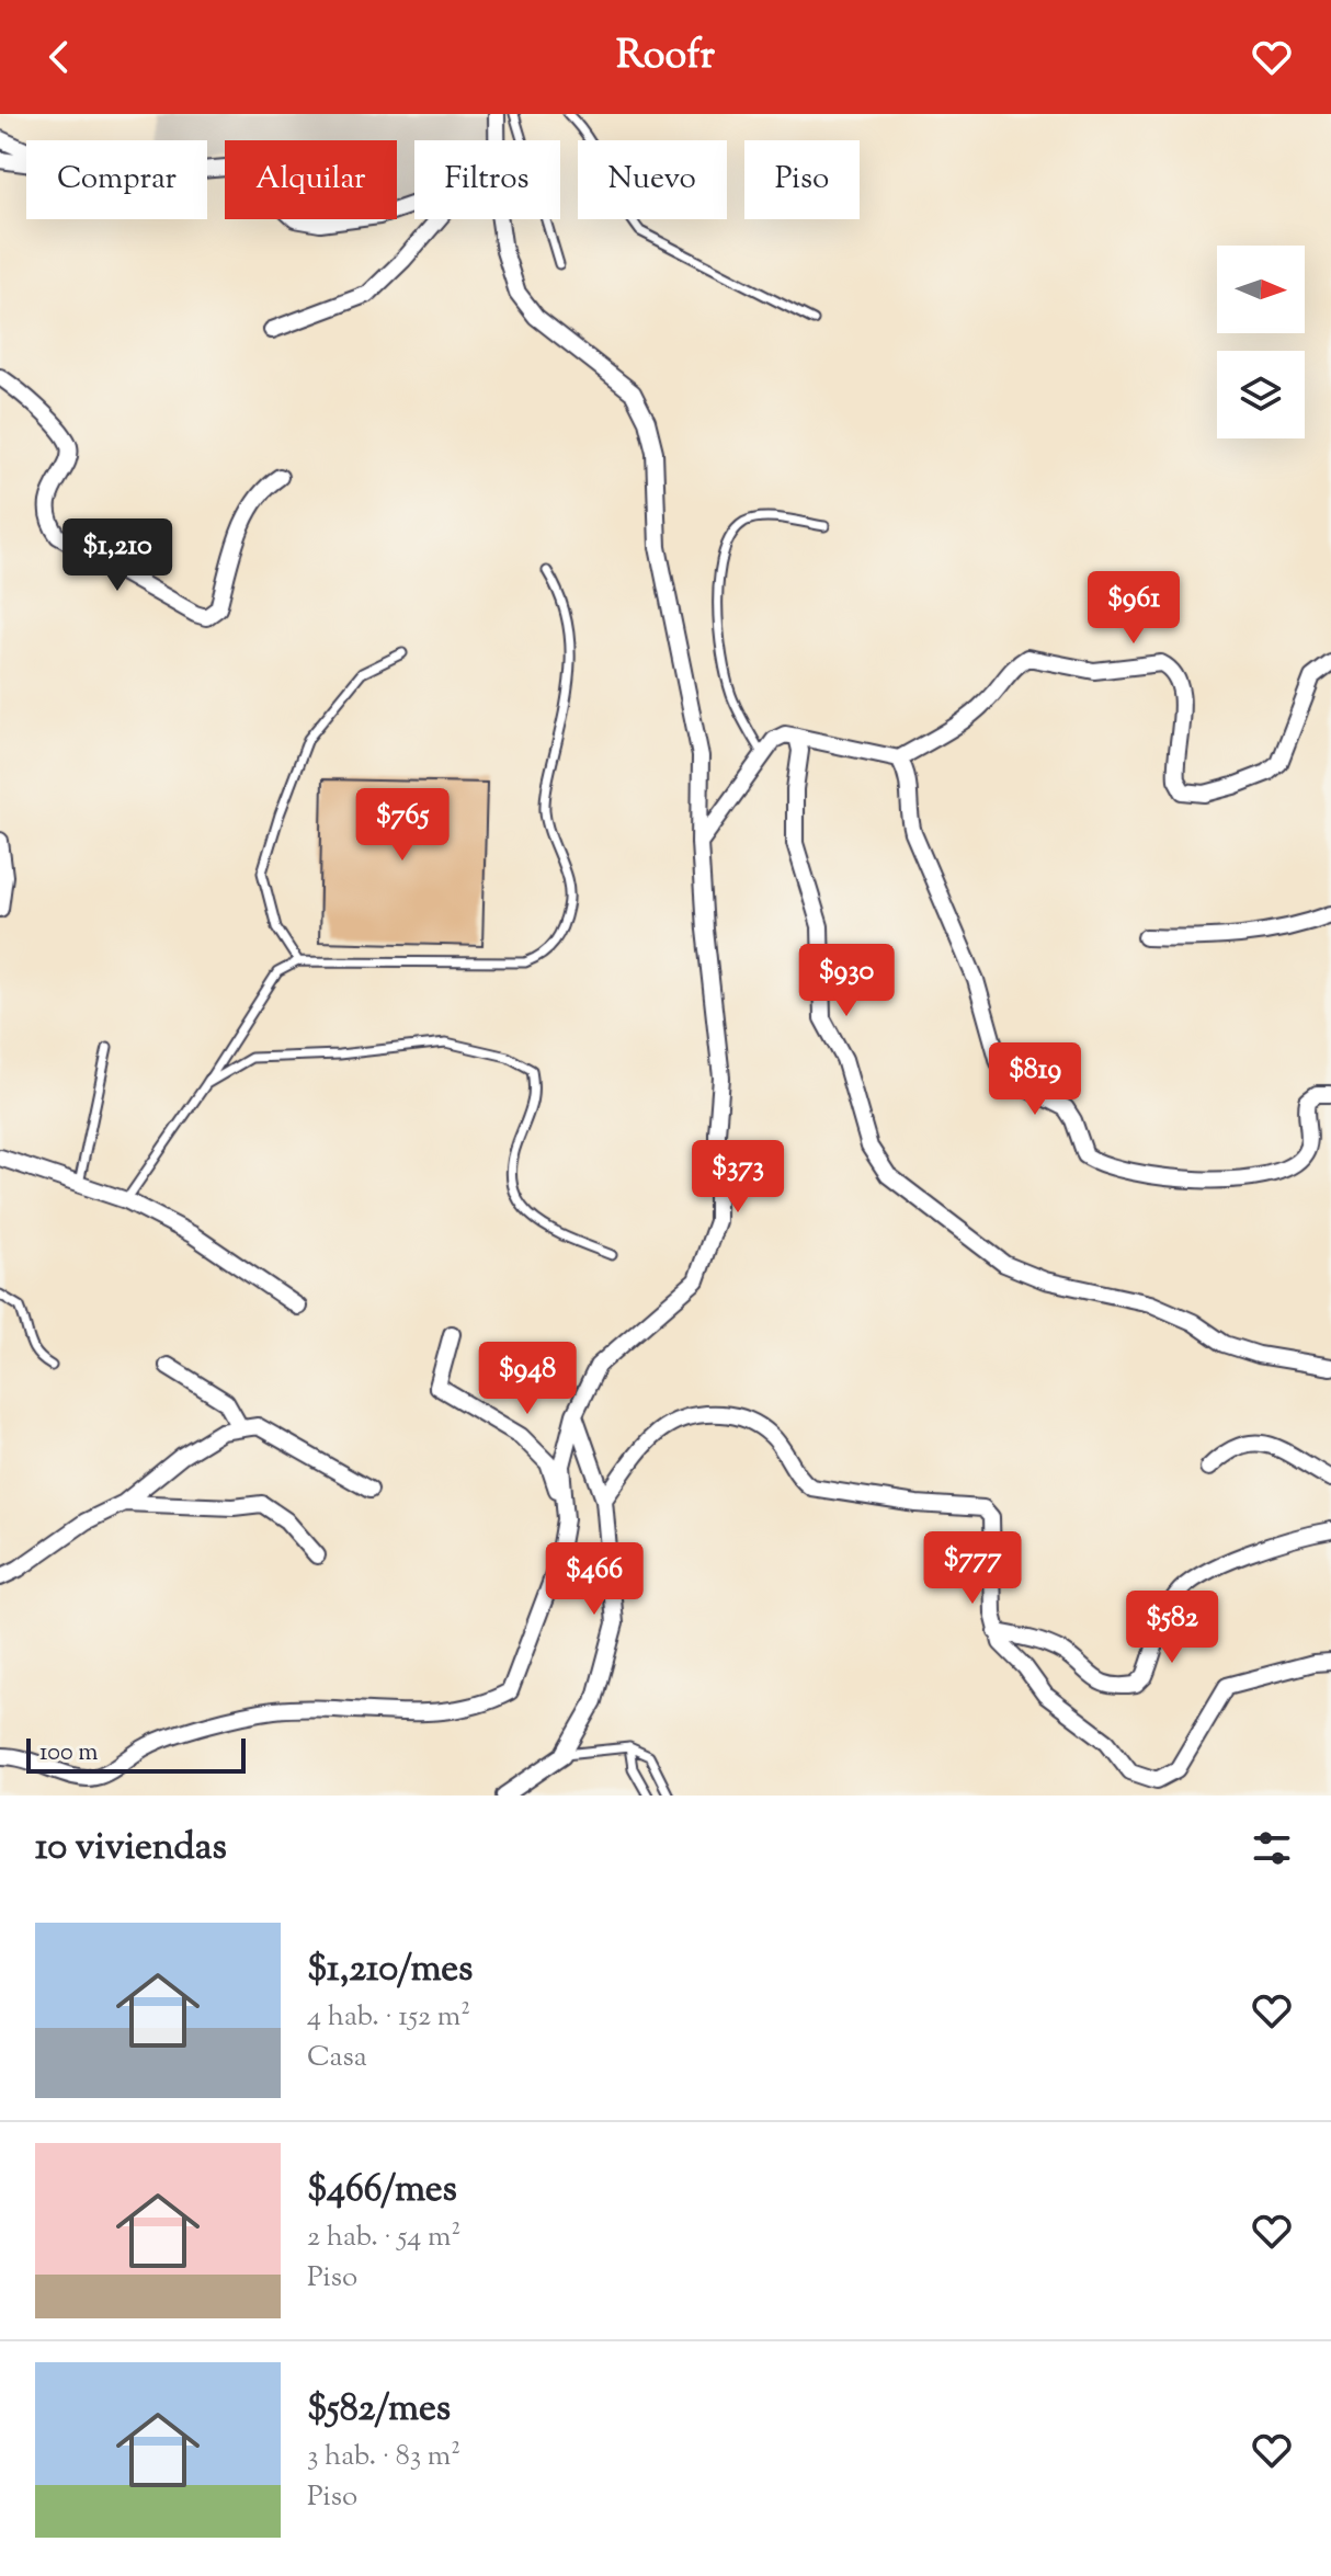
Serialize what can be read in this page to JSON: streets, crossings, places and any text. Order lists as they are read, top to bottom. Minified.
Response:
{"scale_bar":"100 m","north":"right","page":{"header":"Roofr","chip":["Comprar","Alquilar","Filtros","Nuevo","Piso"],"price":["$1,210","$961","$765","$930","$819","$373","$948","$777","$466","$582"],"scale":"100 m","heading":"10 viviendas","list":[{"name":"$1,210/mes","note":"4 hab. · 152 m² · Casa"},{"name":"$466/mes","note":"2 hab. · 54 m² · Piso"},{"name":"$582/mes","note":"3 hab. · 83 m² · Piso"}]}}
